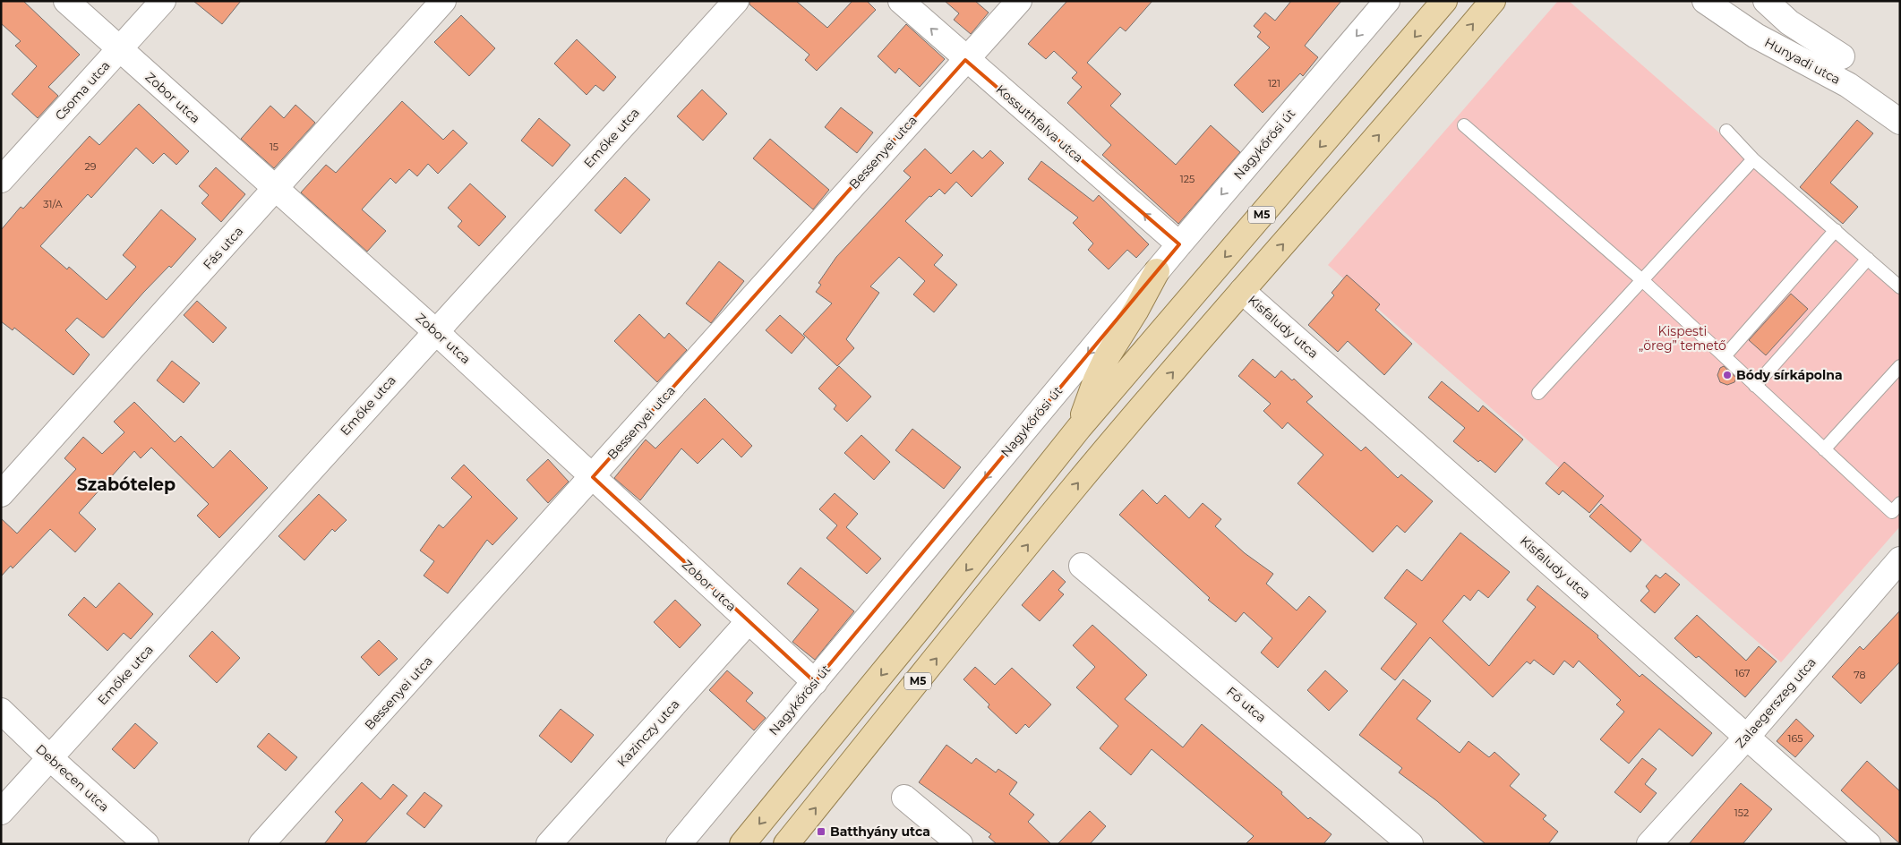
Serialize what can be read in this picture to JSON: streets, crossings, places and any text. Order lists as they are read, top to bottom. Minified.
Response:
{"streets":{"main road":["M5"],"street":["Hunyadi utca","Csoma utca","Zobor utca","Kossuthfalva utca","Emőke utca","Nagykőrösi út","Bessenyei utca","Fás utca","Kisfaludy utca","Zalaegerszeg utca","Fő utca","Kazinczy utca","Debrecen utca"]},"crossings":[["Csoma utca","Zobor utca"],["Zobor utca","Emőke utca"],["Zobor utca","Nagykőrösi út"],["Zobor utca","Bessenyei utca"],["Zobor utca","Fás utca"],["Zobor utca","Kazinczy utca"],["Kossuthfalva utca","Nagykőrösi út"],["Kossuthfalva utca","Bessenyei utca"],["Emőke utca","Debrecen utca"],["M5","Kisfaludy utca"],["Kisfaludy utca","Zalaegerszeg utca"]],"one_way":["Kossuthfalva utca","Nagykőrösi út"],"districts":["Szabótelep"],"parks":["Kispesti „öreg” temető"],"places":{"other":["Bódy sírkápolna"],"transit":["Batthyány utca"]},"house_numbers":["121","15","29","125","31/A","167","78","165","152"]}
